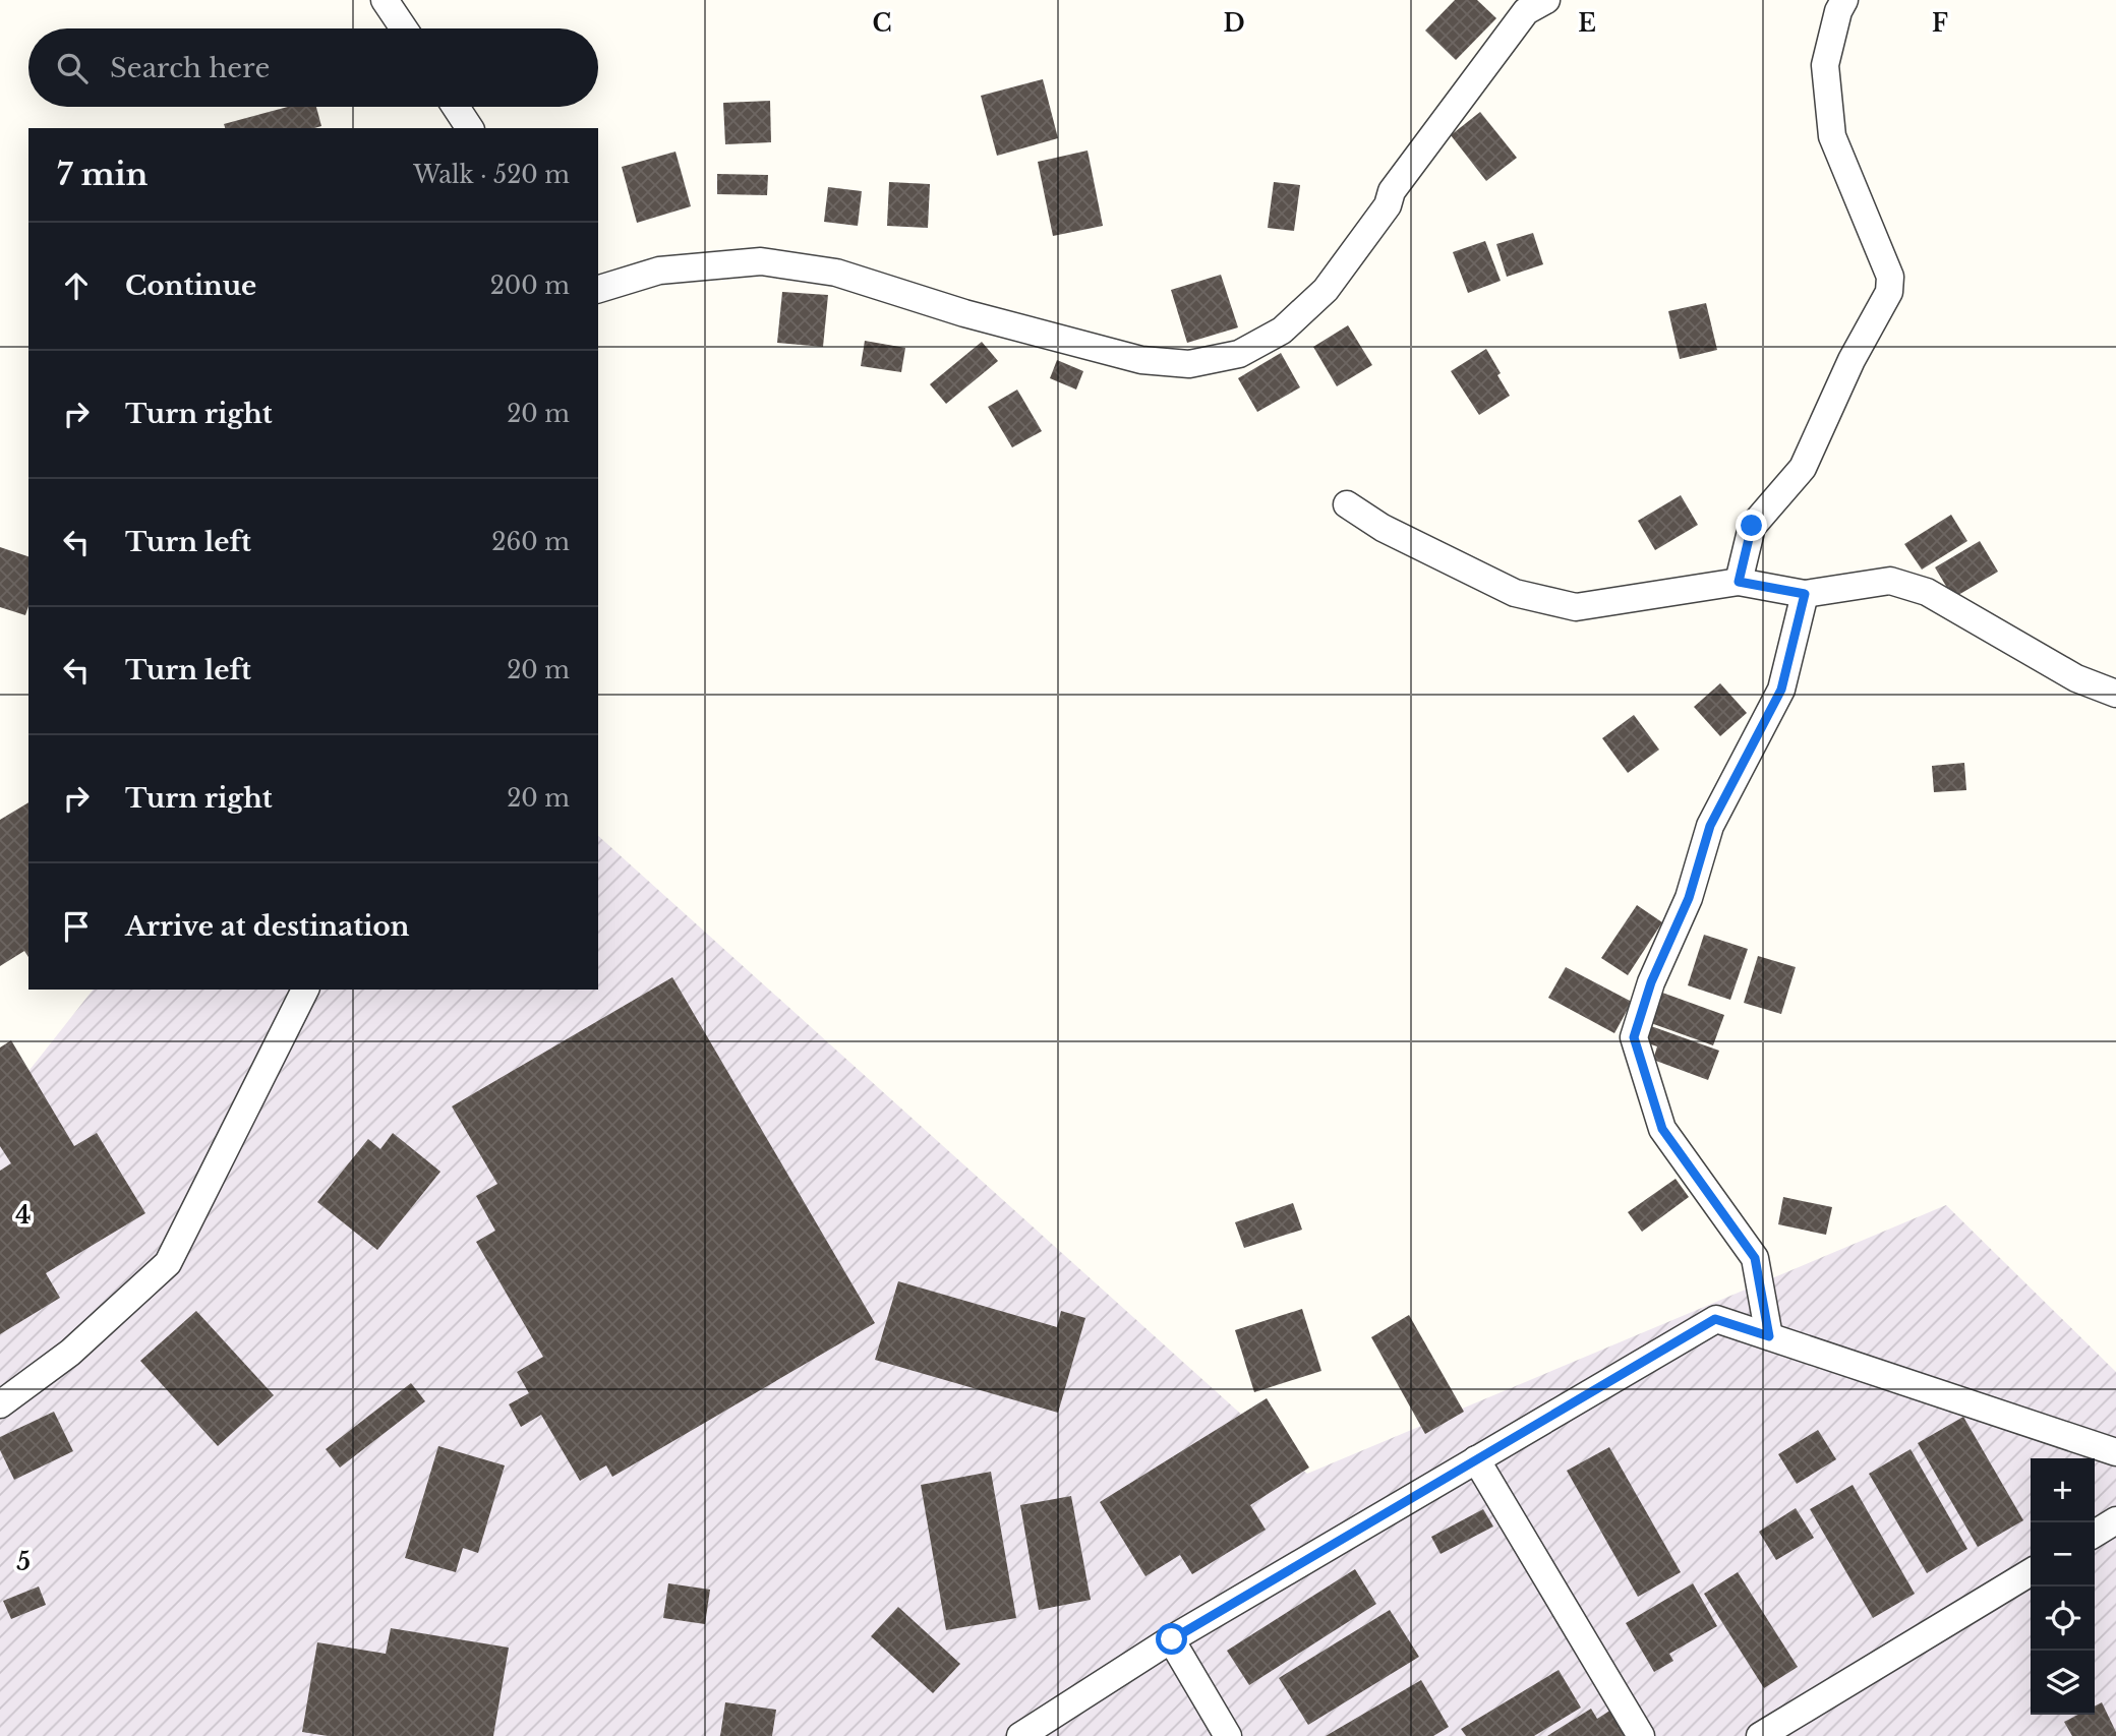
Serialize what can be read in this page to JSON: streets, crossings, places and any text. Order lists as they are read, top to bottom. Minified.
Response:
{"page":{"search":"Search here","heading":["7 min","Walk · 520 m"],"list":[["Continue","200 m"],["Turn right","20 m"],["Turn left","260 m"],["Turn left","20 m"],["Turn right","20 m"],"Arrive at destination"],"map_buttons":["+","−"]},"grid":{"columns":["C","D","E","F"],"rows":["4","5"]}}
